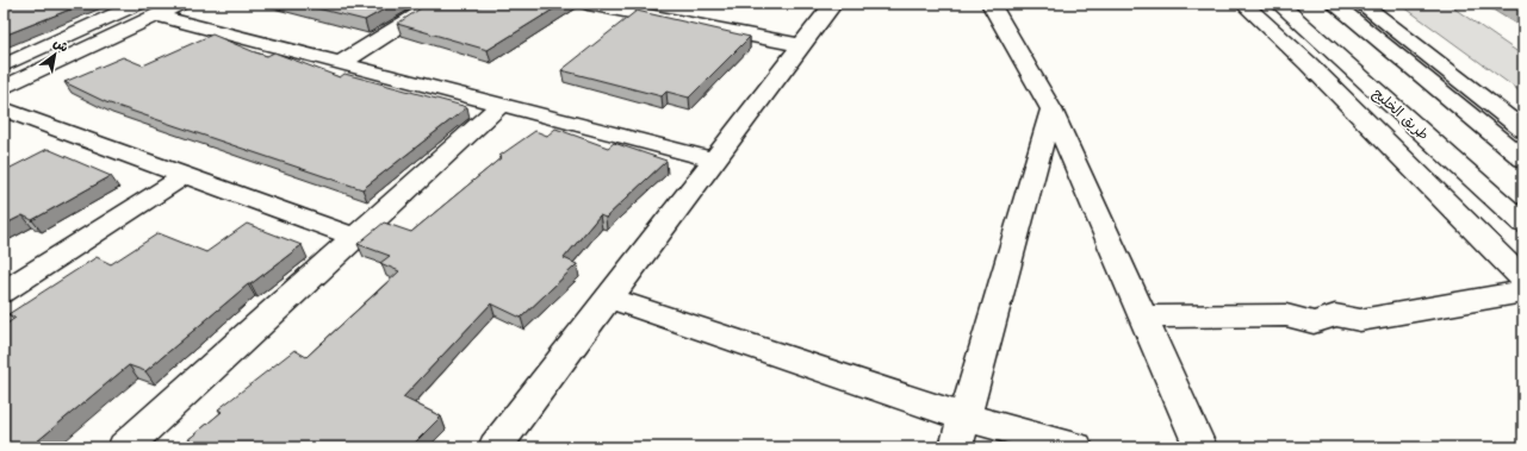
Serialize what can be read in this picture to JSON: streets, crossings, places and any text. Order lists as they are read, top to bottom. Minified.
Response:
{"streets":{"street":["طريق الخليج"]},"north":"top right"}
